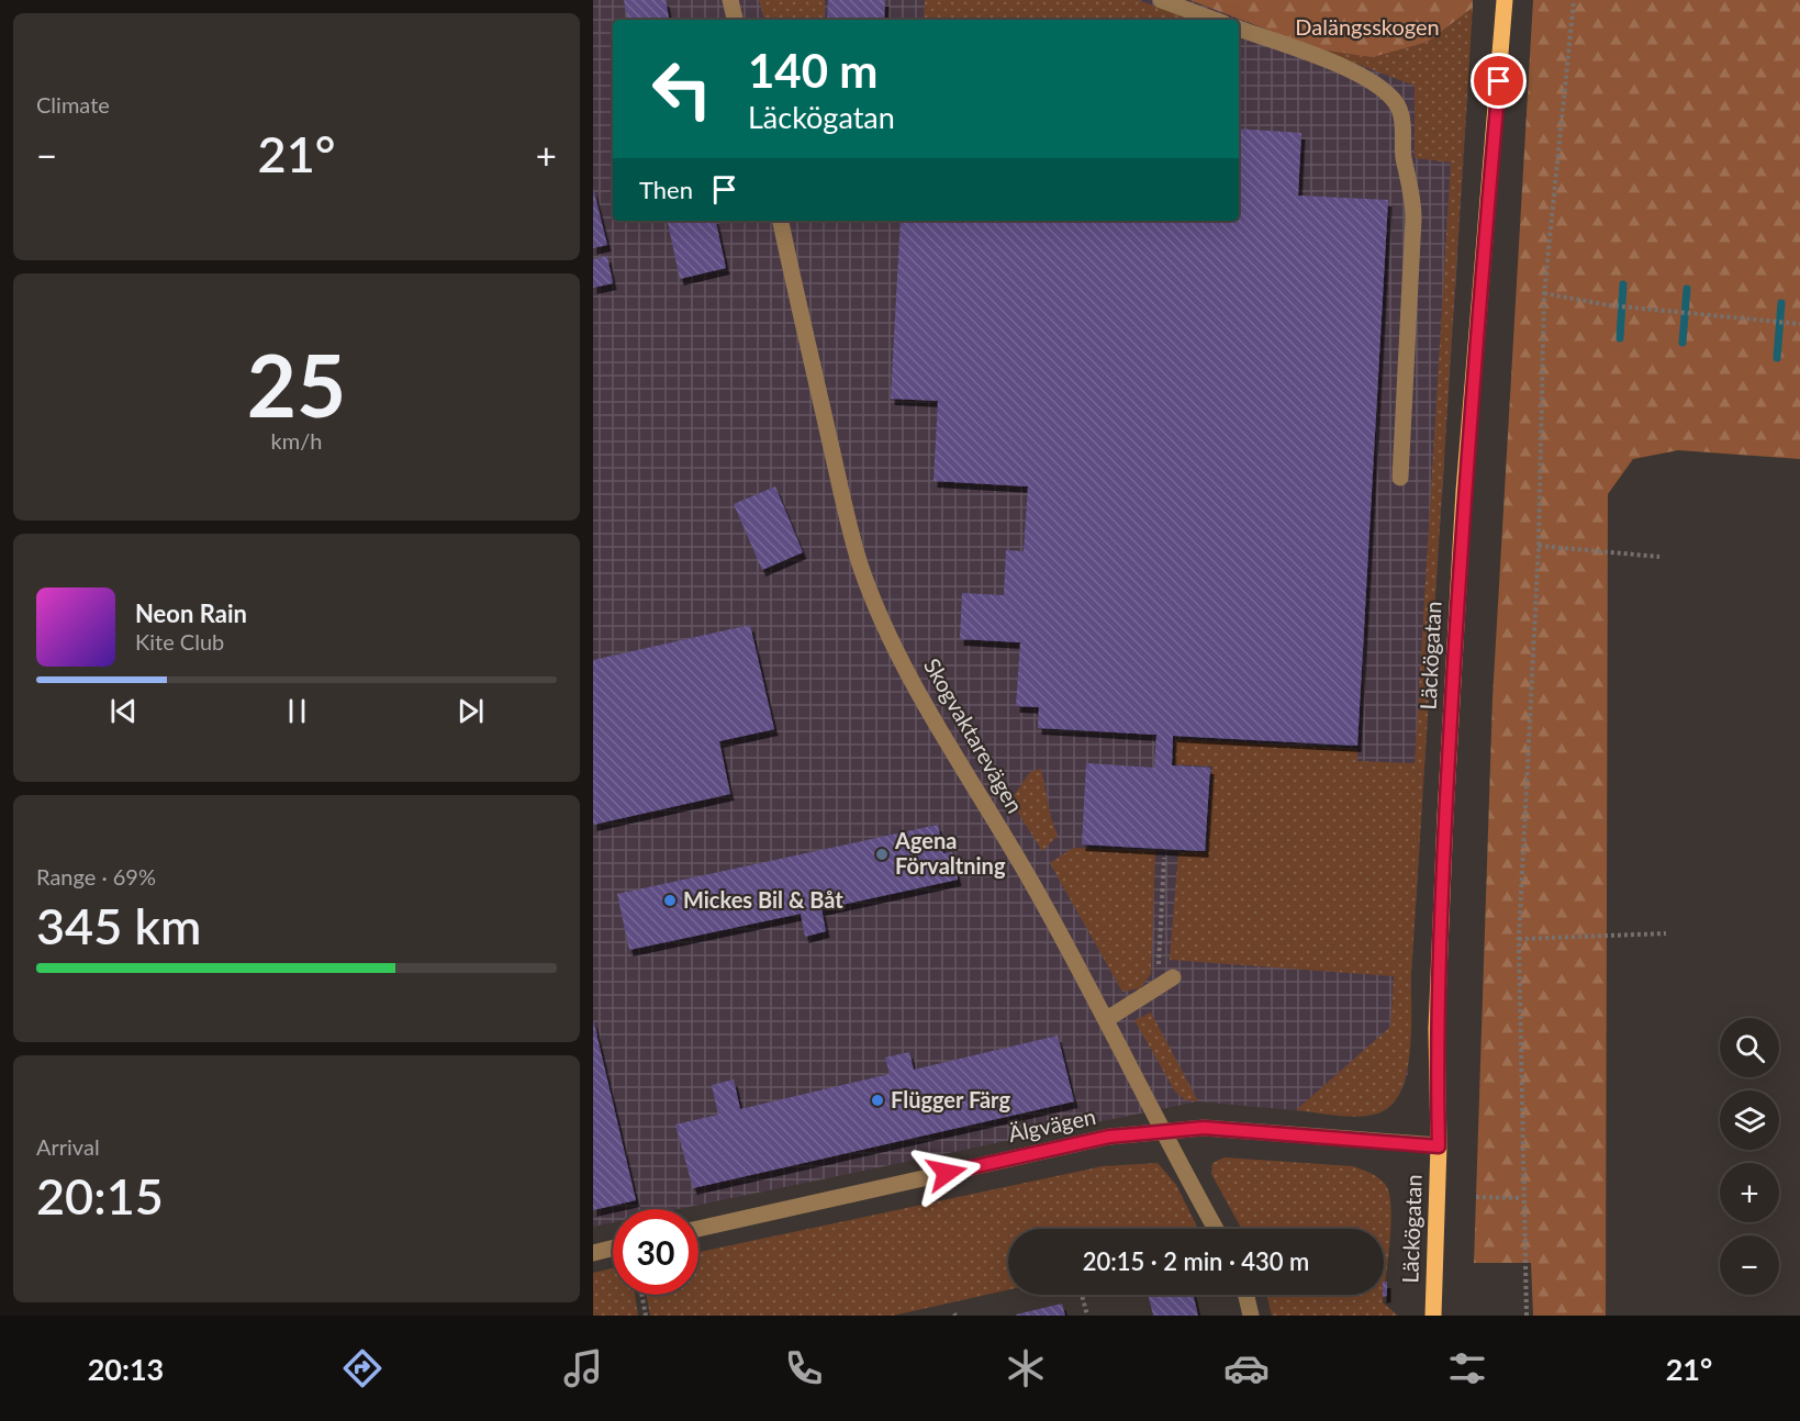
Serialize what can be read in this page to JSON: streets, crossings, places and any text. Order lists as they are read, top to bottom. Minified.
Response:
{"streets":{"main road":["Läckögatan"],"street":["Skogvaktarevägen","Älgvägen"]},"crossings":[["Läckögatan","Älgvägen"],["Skogvaktarevägen","Älgvägen"]],"parks":["Dalängsskogen"],"places":["Agena Förvaltning","Mickes Bil & Båt","Flügger Färg"],"page":{"tile":["Climate",["25","km/h"],["Range · 69%","345 km"],["Arrival","20:15"]],"turn":["140 m","Läckögatan"],"heat":["−","21°","+"],"then":"Then","song":["Neon Rain","Kite Club"],"map_buttons":["+","−"],"limit":"30","trip":"20:15 · 2 min · 430 m","tabs":["20:13","21°"]}}
